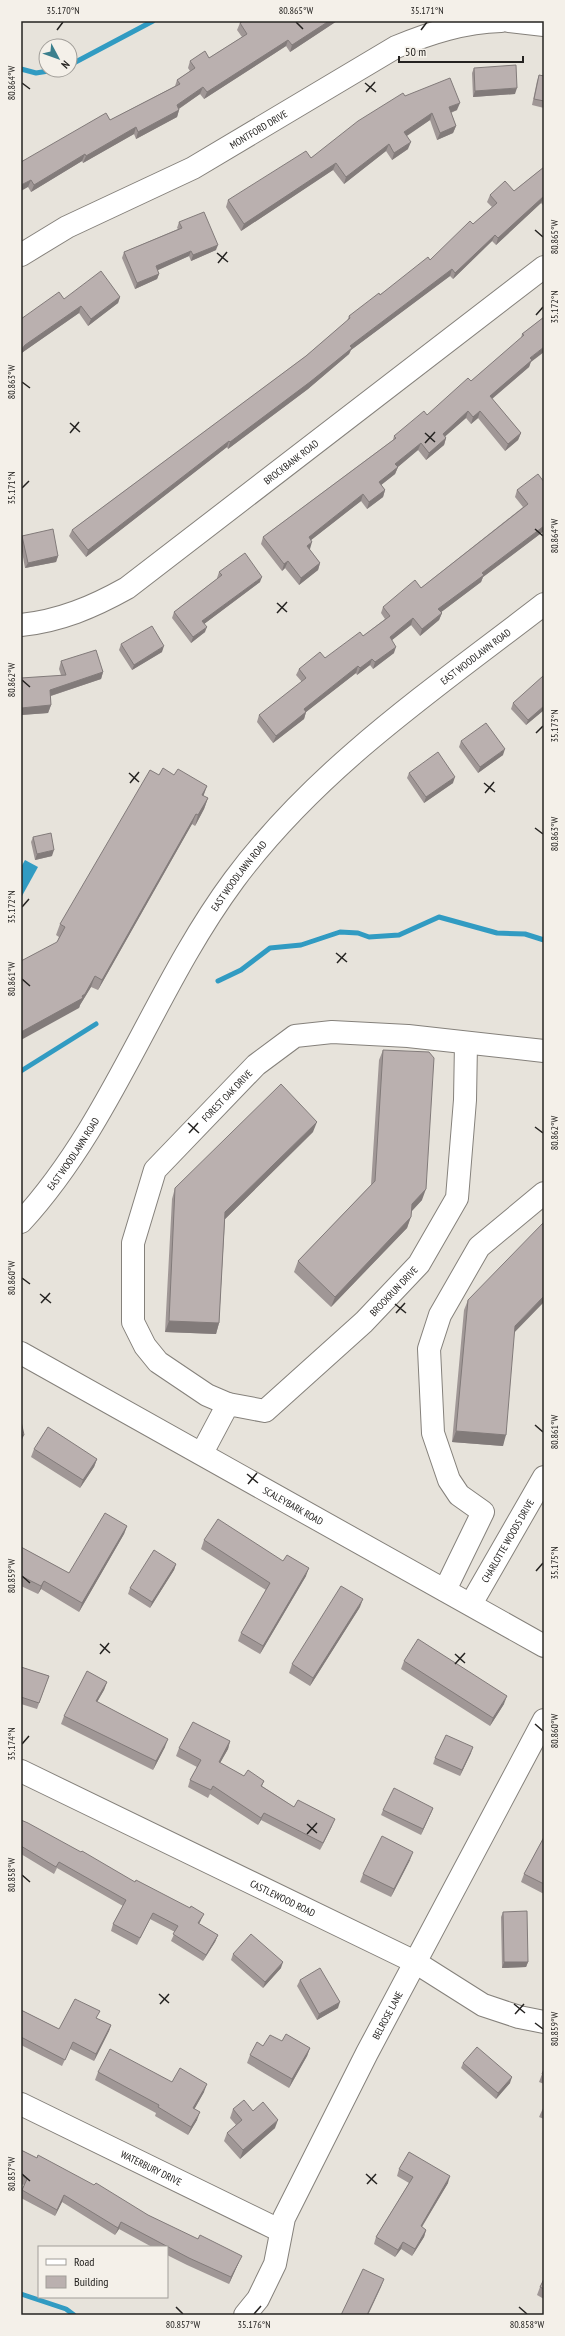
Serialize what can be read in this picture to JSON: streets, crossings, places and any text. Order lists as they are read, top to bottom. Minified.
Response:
{"streets":{"street":["MONTFORD DRIVE","BROCKBANK ROAD","EAST WOODLAWN ROAD","FOREST OAK DRIVE","BROOKRUN DRIVE","SCALEYBARK ROAD","CHARLOTTE WOODS DRIVE","CASTLEWOOD ROAD","BELROSE LANE","WATERBURY DRIVE"]},"crossings":[["FOREST OAK DRIVE","BROOKRUN DRIVE"],["SCALEYBARK ROAD","CHARLOTTE WOODS DRIVE"],["CASTLEWOOD ROAD","BELROSE LANE"],["BELROSE LANE","WATERBURY DRIVE"]],"legend":["Road","Building"],"scale_bar":"50 m","north":"bottom right","coordinates":["35.170°N","80.865°W","35.171°N","80.864°W","35.172°N","80.863°W","80.862°W","35.173°N","80.861°W","80.860°W","35.175°N","80.859°W","35.174°N","80.858°W","80.857°W","35.176°N"]}
